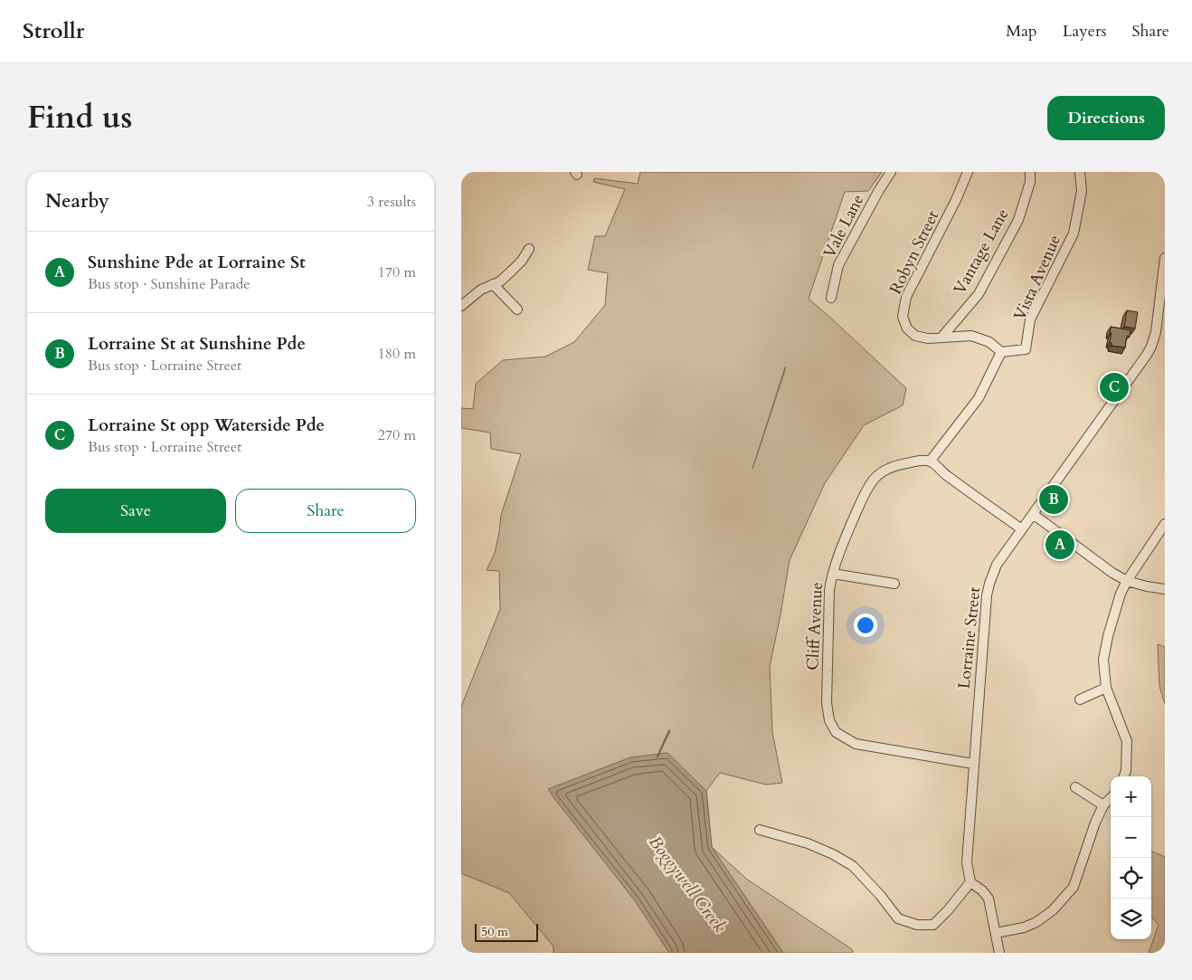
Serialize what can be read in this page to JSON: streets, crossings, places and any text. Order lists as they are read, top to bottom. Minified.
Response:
{"streets":{"street":["Vale Lane","Vantage Lane","Robyn Street","Vista Avenue","Cliff Avenue","Lorraine Street"]},"crossings":[["Vantage Lane","Robyn Street"],["Robyn Street","Vista Avenue"],["Cliff Avenue","Lorraine Street"]],"water":["Boggywell Creek"],"scale_bar":"50 m","page":{"header":"Strollr","nav":["Map","Layers","Share"],"title":"Find us","buttons":["Directions",["Save","Share"]],"heading":["Nearby","3 results"],"list":[{"mark":"A","name":"Sunshine Pde at Lorraine St","note":"Bus stop · Sunshine Parade","value":"170 m"},{"mark":"B","name":"Lorraine St at Sunshine Pde","note":"Bus stop · Lorraine Street","value":"180 m"},{"mark":"C","name":"Lorraine St opp Waterside Pde","note":"Bus stop · Lorraine Street","value":"270 m"}],"pins":["C","B","A"],"map_buttons":["+","−"],"scale":"50 m"}}
